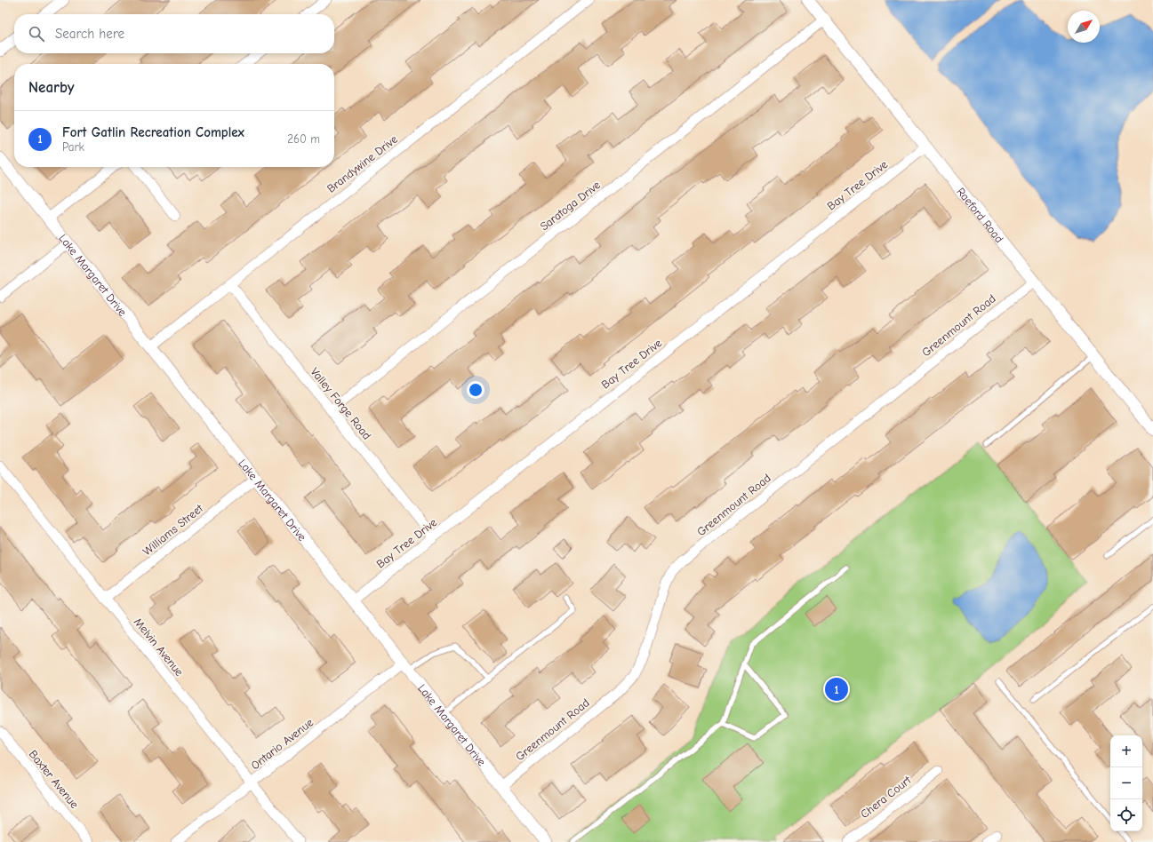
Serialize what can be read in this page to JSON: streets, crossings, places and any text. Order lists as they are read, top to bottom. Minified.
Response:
{"streets":{"street":["Brandywine Drive","Bay Tree Drive","Saratoga Drive","Raeford Road","Lake Margaret Drive","Greenmount Road","Valley Forge Road","Williams Street","Melvin Avenue","Ontario Avenue","Baxter Avenue","Chera Court"]},"crossings":[["Brandywine Drive","Lake Margaret Drive"],["Brandywine Drive","Valley Forge Road"],["Bay Tree Drive","Raeford Road"],["Bay Tree Drive","Lake Margaret Drive"],["Bay Tree Drive","Valley Forge Road"],["Saratoga Drive","Raeford Road"],["Saratoga Drive","Valley Forge Road"],["Raeford Road","Greenmount Road"],["Lake Margaret Drive","Greenmount Road"],["Lake Margaret Drive","Williams Street"],["Lake Margaret Drive","Ontario Avenue"],["Williams Street","Melvin Avenue"],["Melvin Avenue","Ontario Avenue"]],"north":"top right","page":{"search":"Search here","heading":"Nearby","list":[{"mark":"1","name":"Fort Gatlin Recreation Complex","note":"Park","value":"260 m"}],"pins":"1","map_buttons":["+","−"]}}
